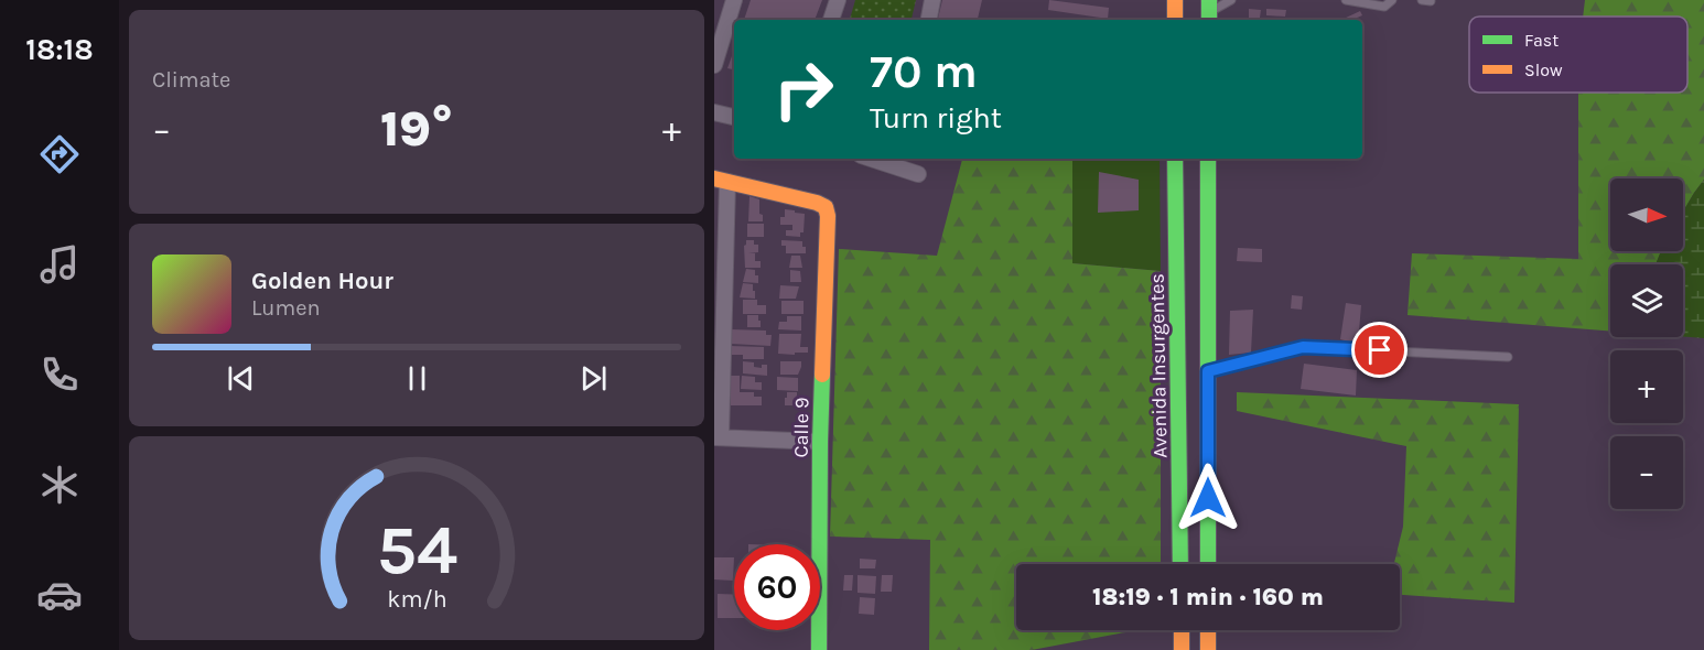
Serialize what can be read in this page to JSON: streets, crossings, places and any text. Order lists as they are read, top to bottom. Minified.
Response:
{"streets":{"main road":["Avenida Insurgentes","Calle 9"]},"legend":["Fast","Slow"],"north":"right","page":{"tabs":"18:18","tile":"Climate","turn":["70 m","Turn right"],"heat":["−","19°","+"],"map_buttons":["+","−"],"song":["Golden Hour","Lumen"],"limit":"60","trip":"18:19 · 1 min · 160 m","gauge":["54","km/h"]}}
